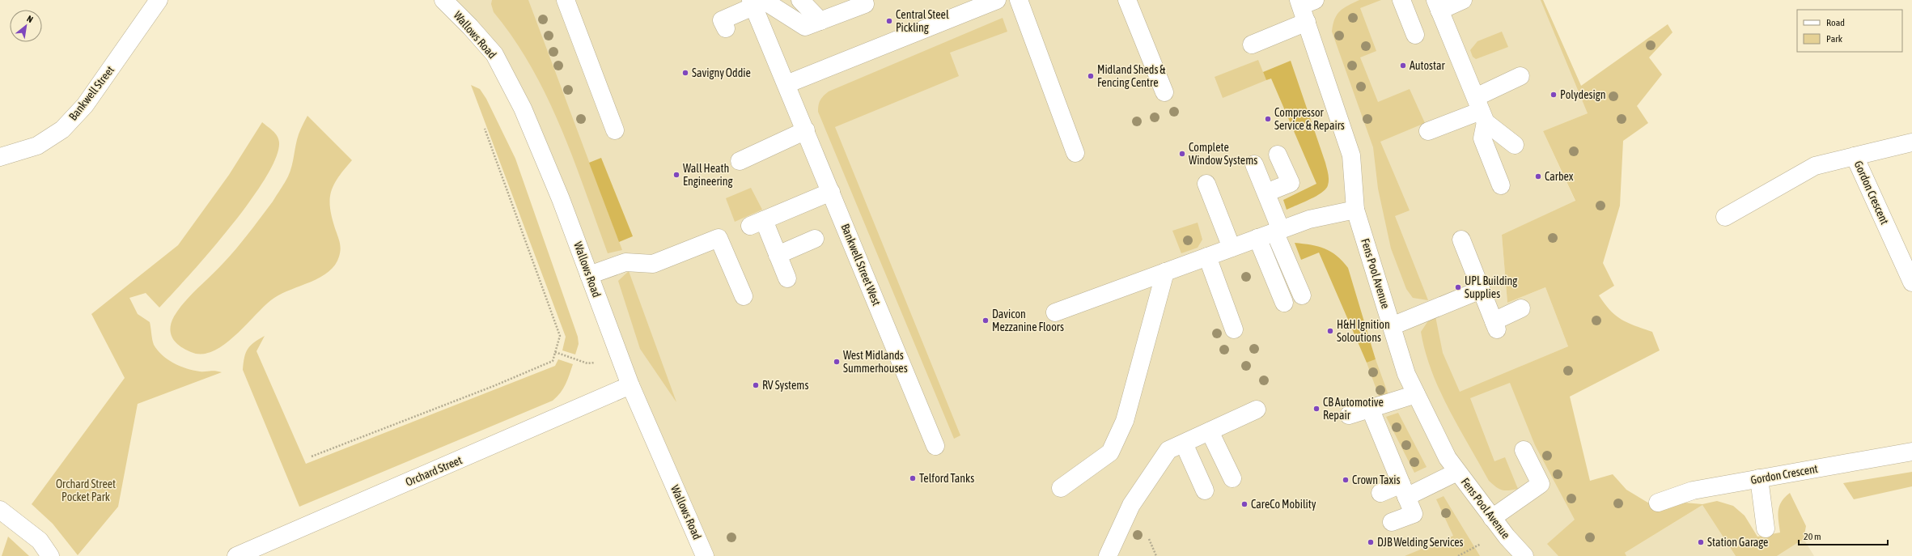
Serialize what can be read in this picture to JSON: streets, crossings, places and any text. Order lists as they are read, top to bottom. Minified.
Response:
{"streets":{"street":["Wallows Road","Bankwell Street","Gordon Crescent","Bankwell Street West","Fens Pool Avenue","Orchard Street"]},"crossings":[["Wallows Road","Orchard Street"]],"parks":["Orchard Street Pocket Park"],"places":["Central Steel Pickling","Autostar","Savigny Oddie","Midland Sheds & Fencing Centre","Polydesign","Compressor Service & Repairs","Complete Window Systems","Wall Heath Engineering","Carbex","UPL Building Supplies","Davicon Mezzanine Floors","H&H Ignition Soloutions","West Midlands Summerhouses","RV Systems","CB Automotive Repair","Telford Tanks","Crown Taxis","CareCo Mobility","DJB Welding Services","Station Garage"],"legend":["Road","Park"],"scale_bar":"20 m","north":"top right"}
